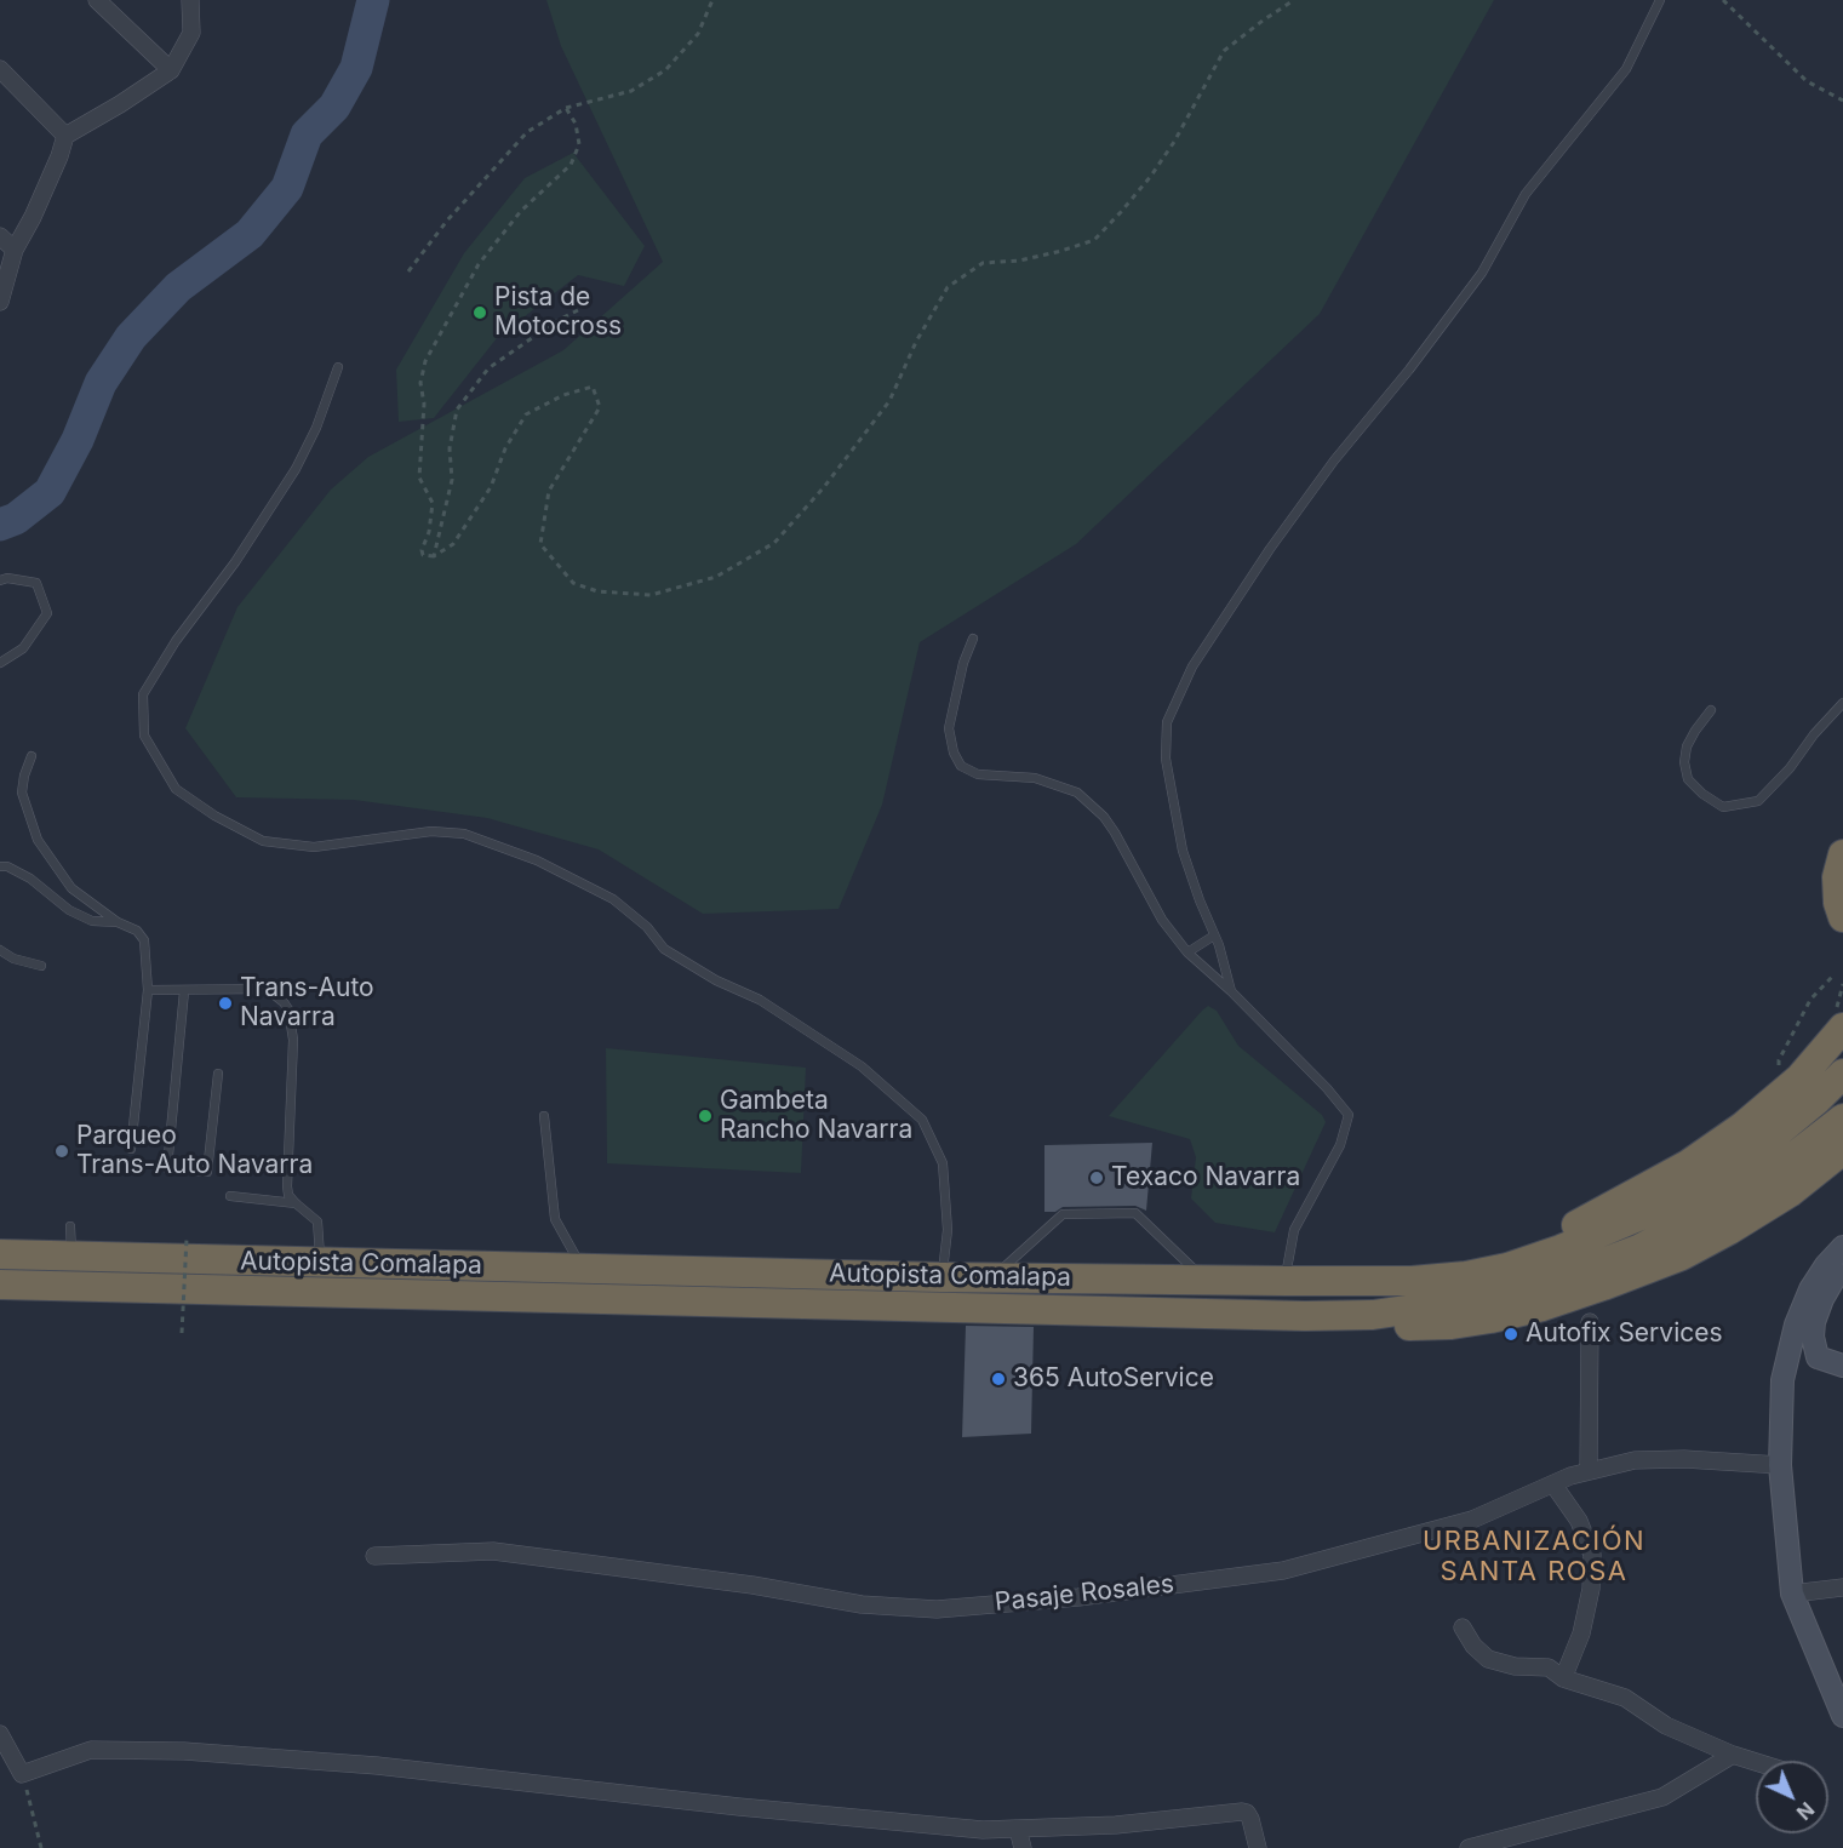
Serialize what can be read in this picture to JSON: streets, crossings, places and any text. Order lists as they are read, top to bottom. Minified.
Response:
{"streets":{"highway":["Autopista Comalapa"],"street":["Pasaje Rosales"]},"districts":["URBANIZACIÓN SANTA ROSA"],"places":["Pista de Motocross","Trans-Auto Navarra","Gambeta Rancho Navarra","Parqueo Trans-Auto Navarra","Texaco Navarra","Autofix Services","365 AutoService"],"north":"bottom right"}
